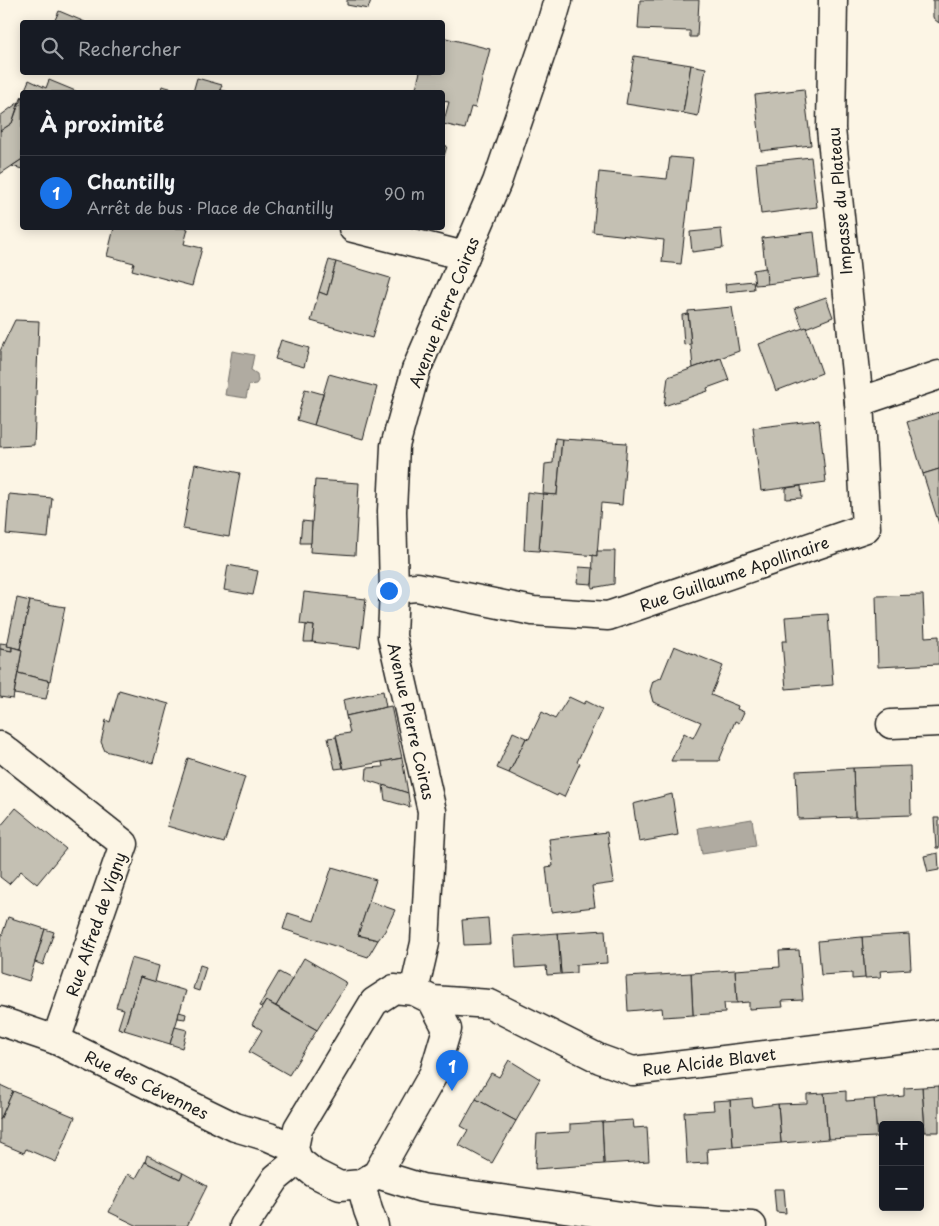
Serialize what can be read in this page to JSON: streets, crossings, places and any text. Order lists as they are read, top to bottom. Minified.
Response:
{"streets":{"street":["Impasse du Plateau","Avenue Pierre Coiras","Rue Guillaume Apollinaire","Rue Alfred de Vigny","Rue Alcide Blavet","Rue des Cévennes"]},"crossings":[["Impasse du Plateau","Rue Guillaume Apollinaire"],["Avenue Pierre Coiras","Rue Guillaume Apollinaire"],["Avenue Pierre Coiras","Rue Alcide Blavet"],["Rue Alfred de Vigny","Rue des Cévennes"],["Rue Alcide Blavet","Rue des Cévennes"]],"page":{"search":"Rechercher","heading":"À proximité","list":[{"mark":"1","name":"Chantilly","note":"Arrêt de bus · Place de Chantilly","value":"90 m"}],"pins":"1","map_buttons":["+","−"]}}
